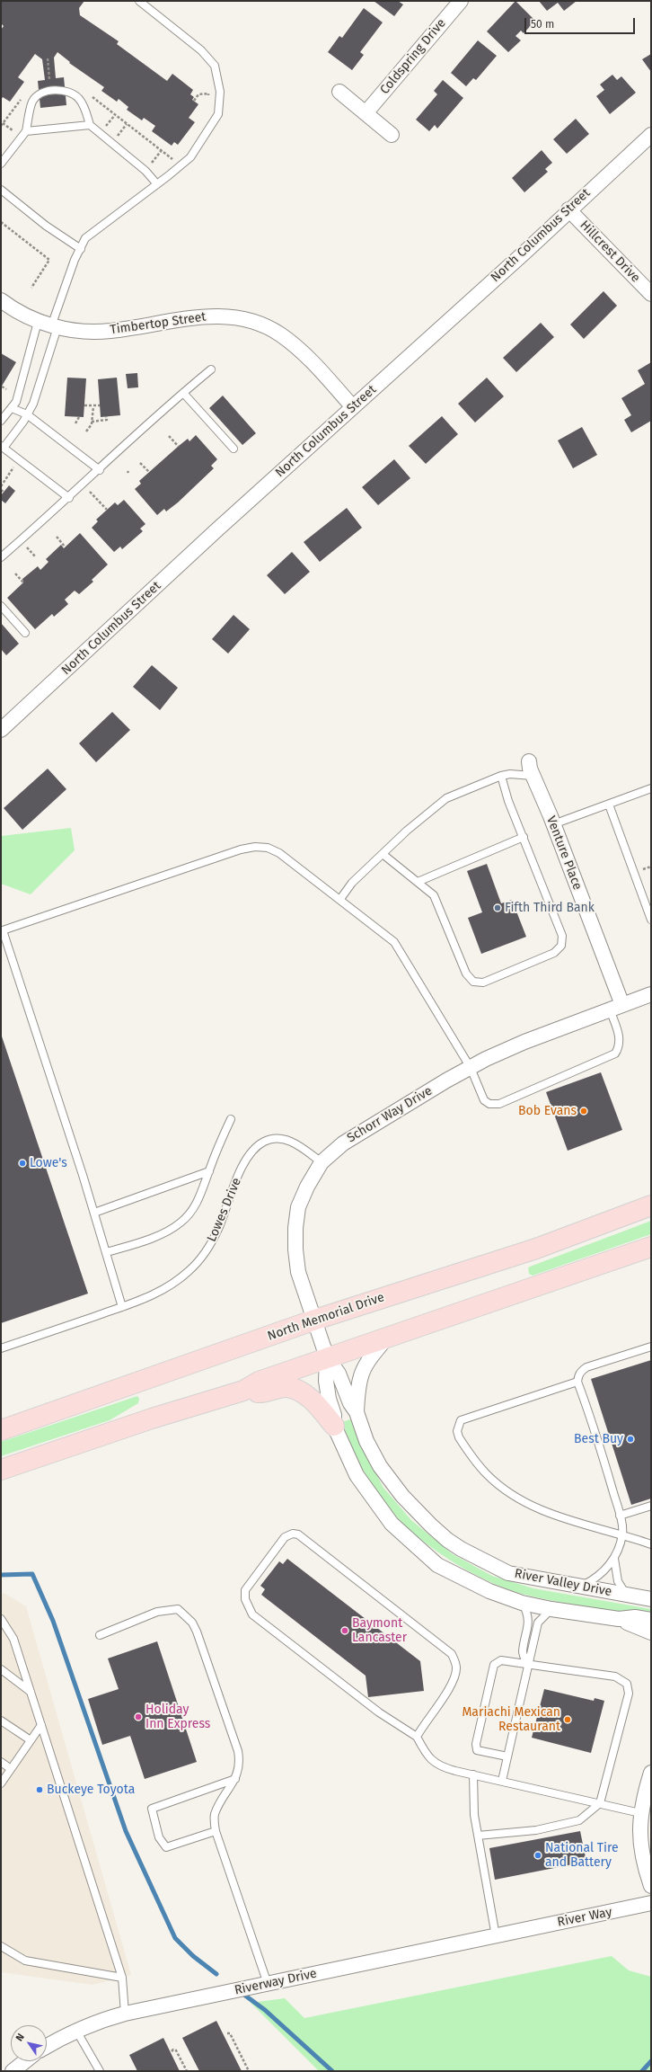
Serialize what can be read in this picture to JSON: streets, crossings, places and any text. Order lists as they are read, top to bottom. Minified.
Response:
{"streets":{"main road":["North Memorial Drive"],"street":["Coldspring Drive","North Columbus Street","Hillcrest Drive","Timbertop Street","Venture Place","Schorr Way Drive","River Valley Drive","River Way","Riverway Drive"],"lane":["Lowes Drive"]},"crossings":[["North Columbus Street","Hillcrest Drive"],["North Columbus Street","Timbertop Street"],["Venture Place","Schorr Way Drive"],["Schorr Way Drive","Lowes Drive"],["Schorr Way Drive","North Memorial Drive"],["Schorr Way Drive","River Valley Drive"],["River Way","Riverway Drive"]],"places":["Fifth Third Bank","Bob Evans","Lowe's","Best Buy","Baymont Lancaster","Holiday Inn Express","Mariachi Mexican Restaurant","Buckeye Toyota","National Tire and Battery"],"scale_bar":"50 m","north":"top left"}
